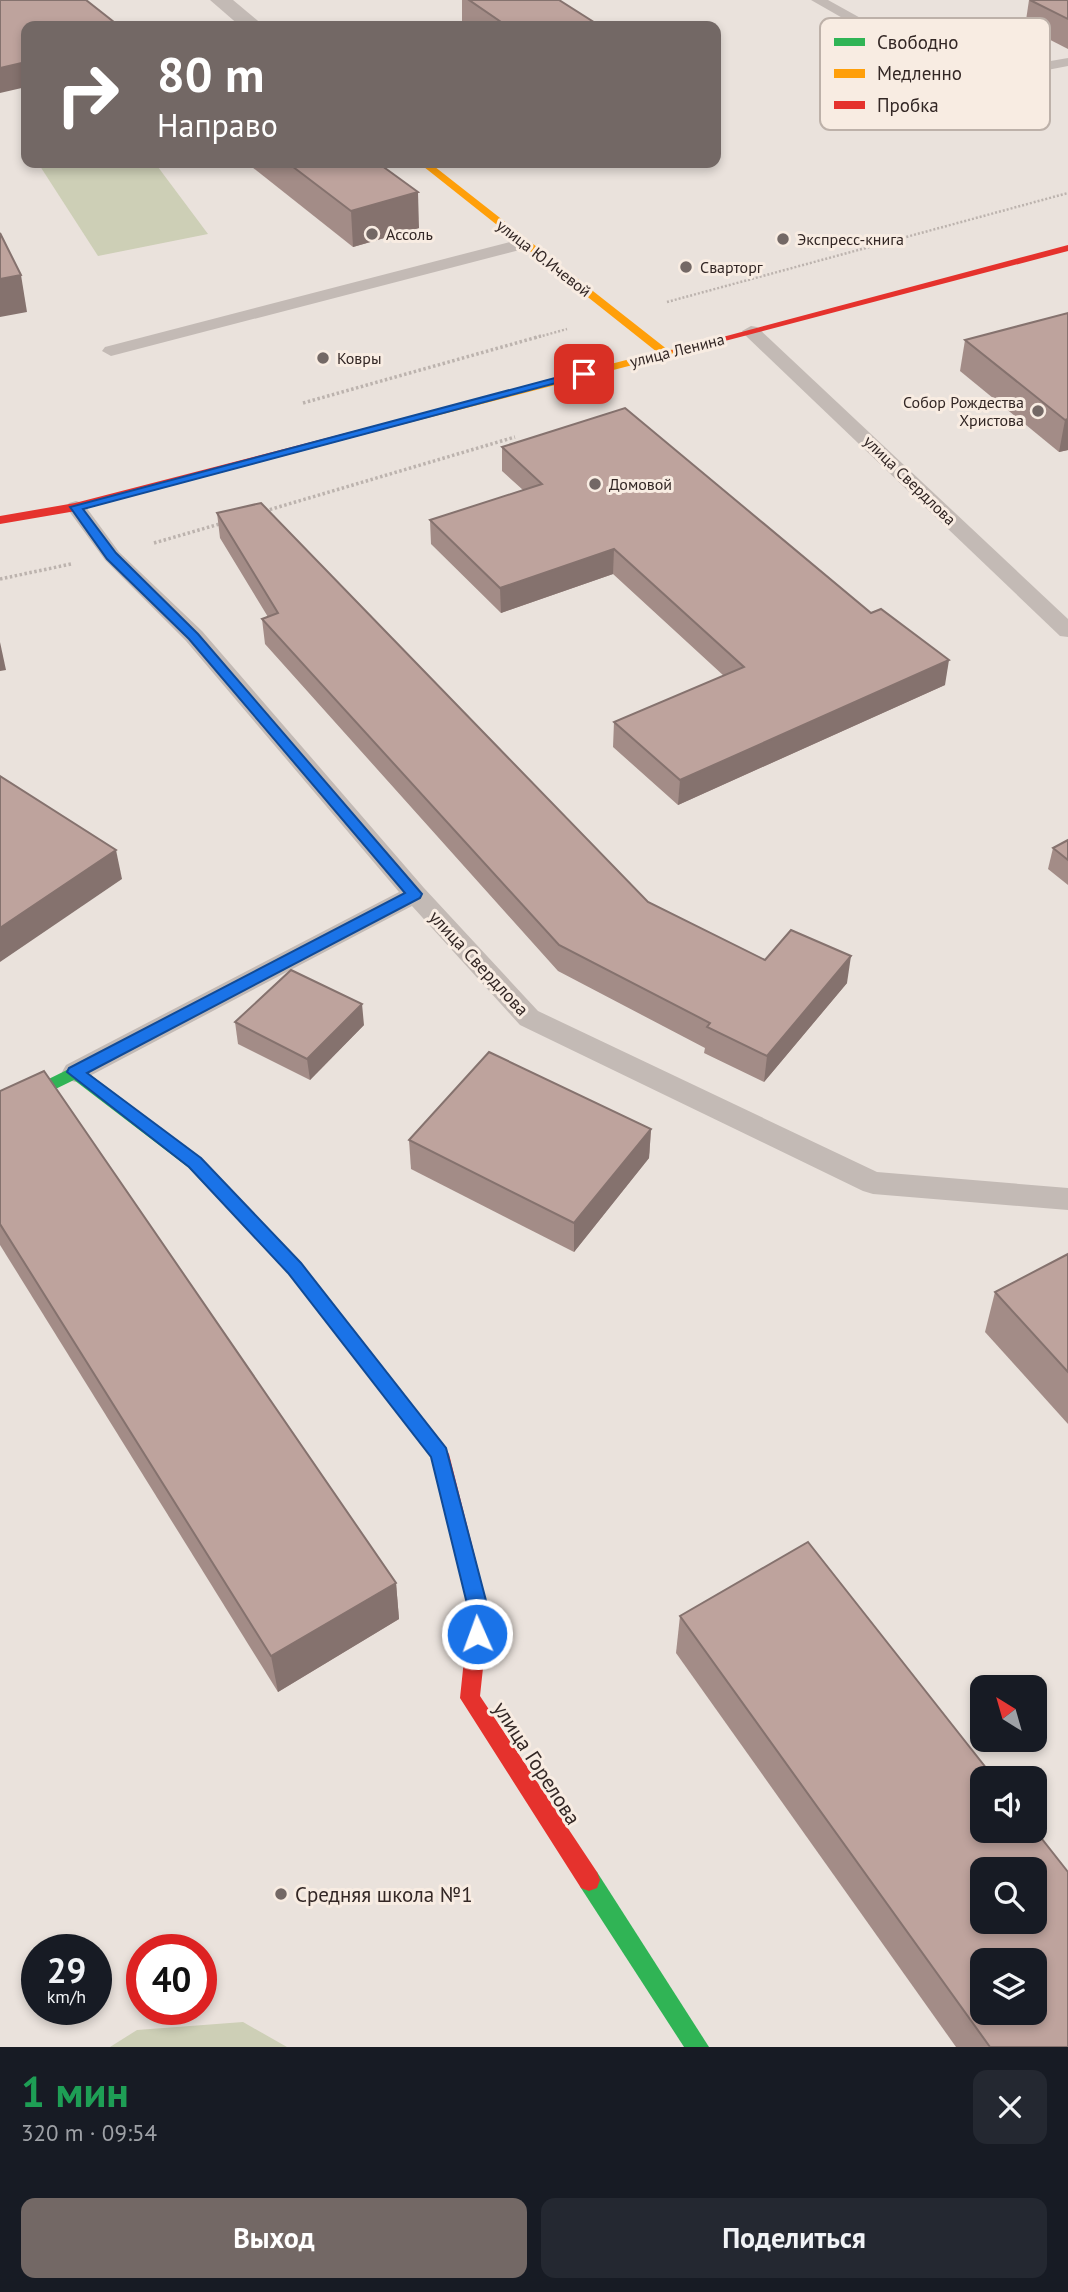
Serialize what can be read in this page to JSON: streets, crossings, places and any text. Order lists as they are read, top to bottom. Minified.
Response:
{"streets":{"street":["улица Ю.Ичевой","улица Ленина","улица Горелова"],"lane":["улица Свердлова"]},"crossings":[["улица Ю.Ичевой","улица Ленина"],["улица Ленина","улица Свердлова"]],"places":["Ассоль","Экспресс-книга","Сварторг","Ковры","Собор Рождества Христова","Домовой","Средняя школа №1"],"legend":["Свободно","Медленно","Пробка"],"north":"top left","page":{"turn":["80 m","Направо"],"speed":"29 km/h","limit":"40","heading":["1 мин","320 m · 09:54"],"buttons":["Выход","Поделиться"]}}
